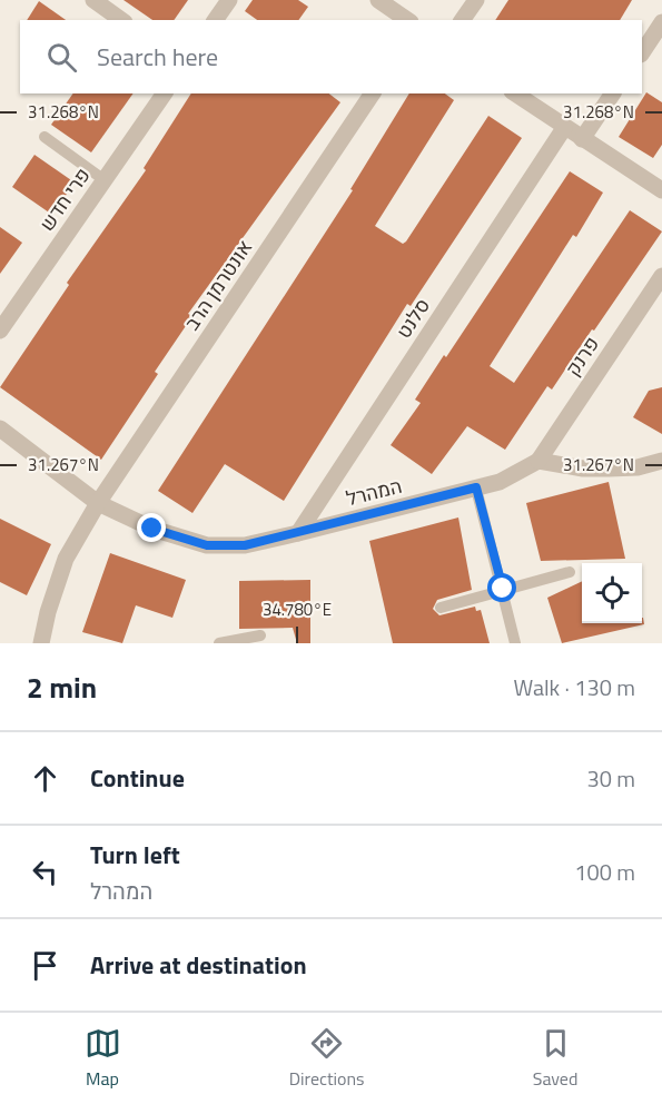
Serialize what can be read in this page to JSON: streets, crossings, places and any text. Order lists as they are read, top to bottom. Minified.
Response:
{"streets":{"street":["פרי חדש","אונטרמן הרב","סלנט","פרנק","המהרל"]},"crossings":[["אונטרמן הרב","המהרל"],["סלנט","המהרל"],["פרנק","המהרל"]],"page":{"search":"Search here","heading":["2 min","Walk · 130 m"],"list":[["Continue","30 m"],["Turn left","המהרל","100 m"],"Arrive at destination"],"nav":["Map","Directions","Saved"]},"coordinates":["31.268°N","31.267°N","34.780°E"]}
